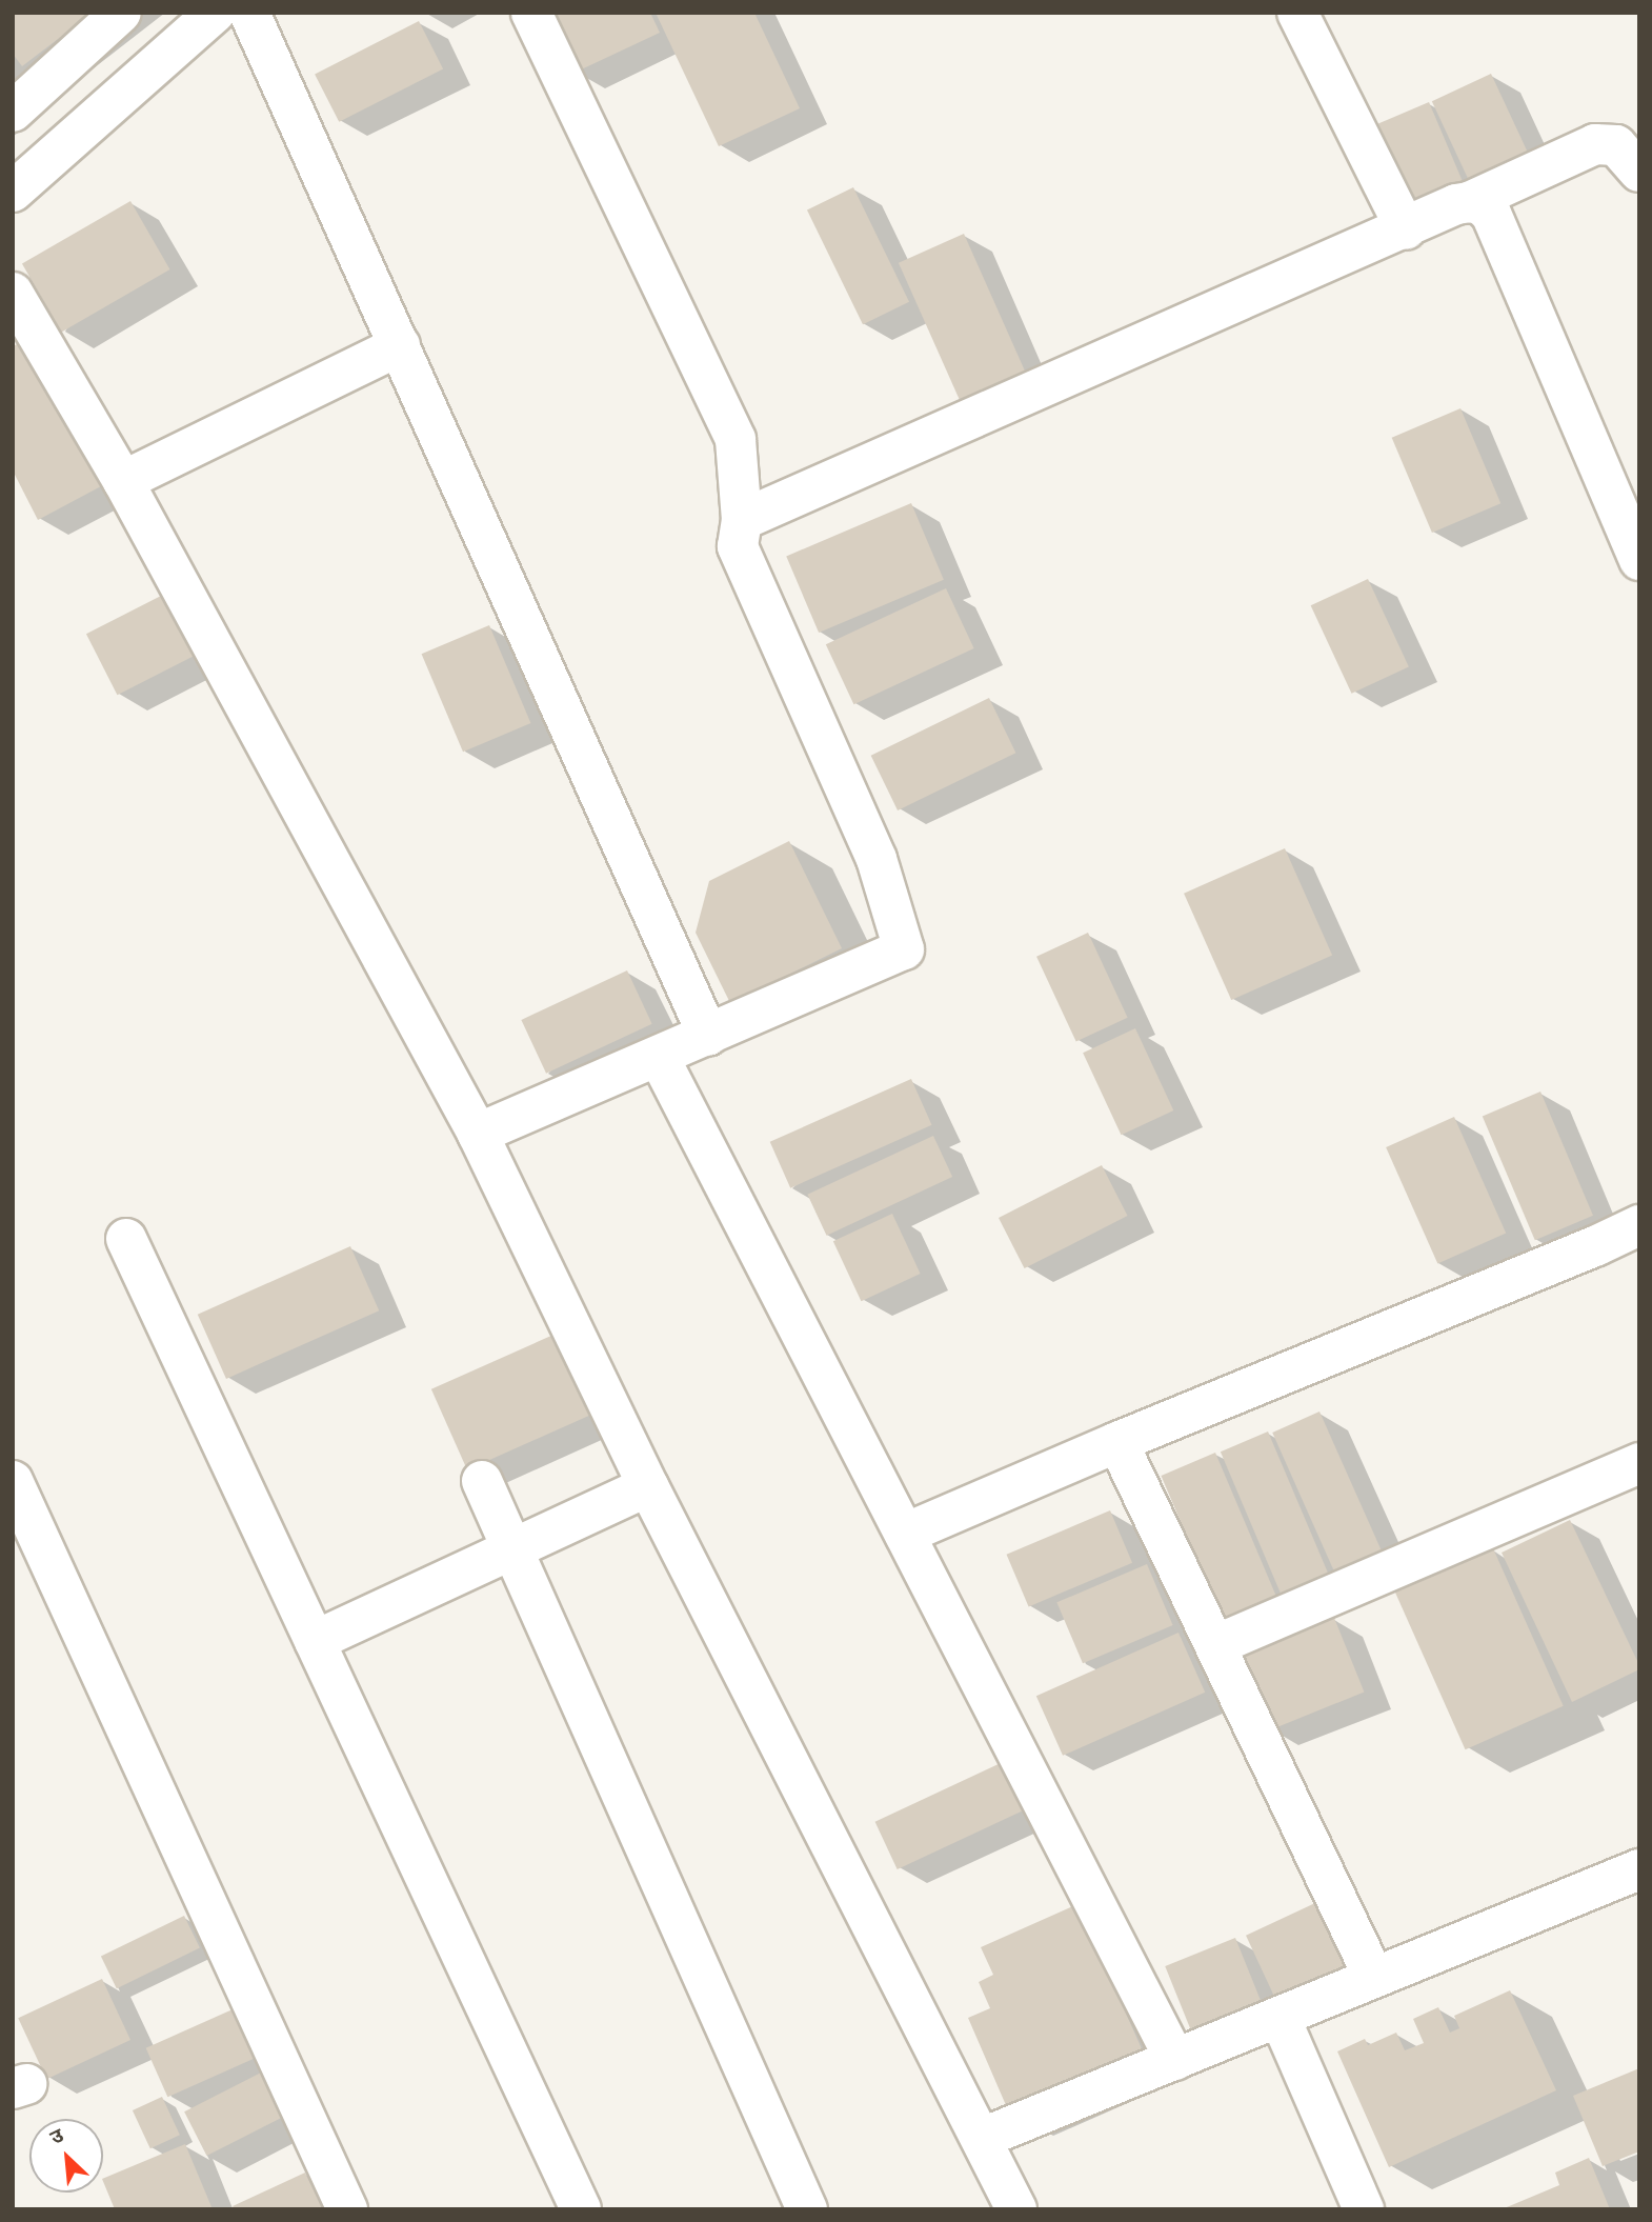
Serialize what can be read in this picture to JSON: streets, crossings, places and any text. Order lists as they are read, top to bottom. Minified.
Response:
{"north":"top left"}
